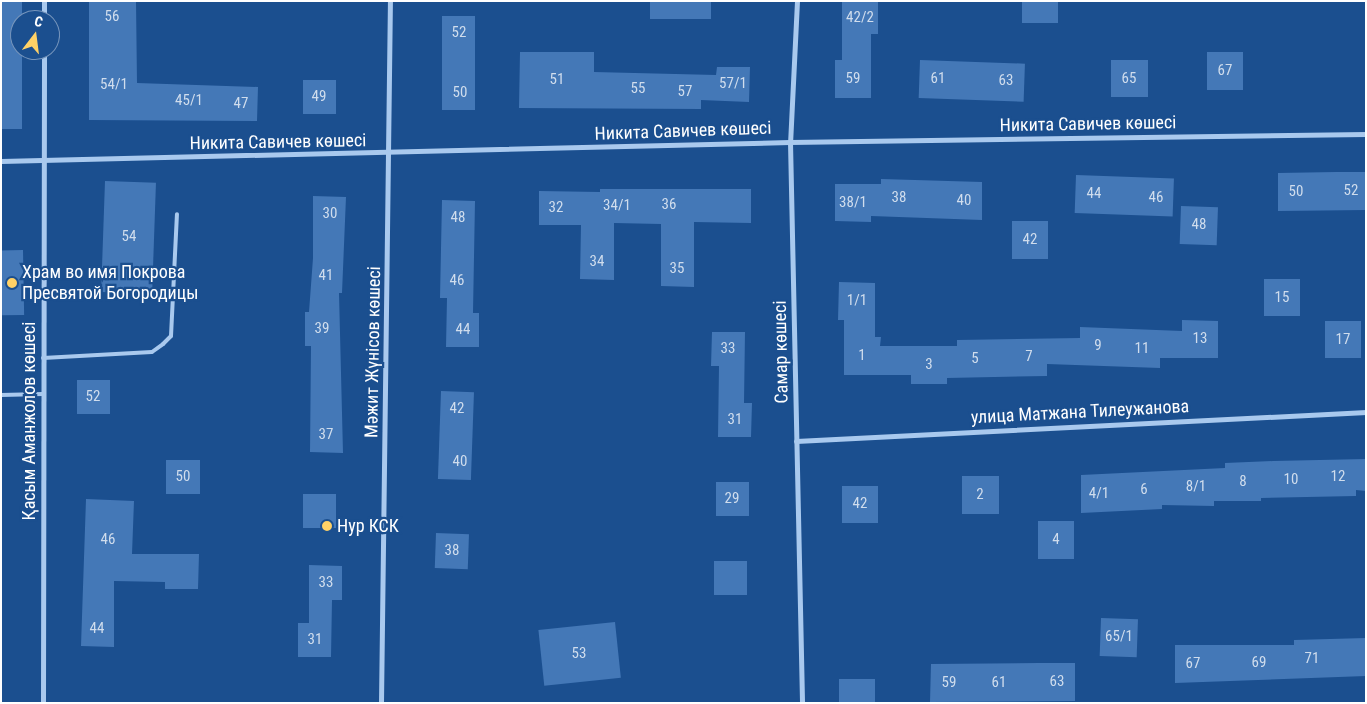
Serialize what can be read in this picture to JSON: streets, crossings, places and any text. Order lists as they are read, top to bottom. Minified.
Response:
{"streets":{"street":["Никита Савичев көшесі","Мәжит Жүнісов көшесі","Самар көшесі","улица Матжана Тилеужанова","Қасым Аманжолов көшесі"]},"crossings":[["Никита Савичев көшесі","Мәжит Жүнісов көшесі"],["Никита Савичев көшесі","Самар көшесі"],["Никита Савичев көшесі","Қасым Аманжолов көшесі"],["Самар көшесі","улица Матжана Тилеужанова"]],"places":["Храм во имя Покрова Пресвятой Богородицы","Нур КСК"],"house_numbers":["56","42/2","52","67","59","61","65","51","63","57/1","54/1","55","57","50","49","45/1","47","52","50","44","38","46","40","38/1","36","34/1","32","30","48","48","54","42","34","35","41","46","15","1/1","39","44","13","17","9","33","11","1","7","5","3","52","42","31","37","40","50","12","10","8","8/1","6","4/1","2","29","42","46","4","38","33","44","65/1","31","53","71","69","67","63","59","61"],"north":"top"}
